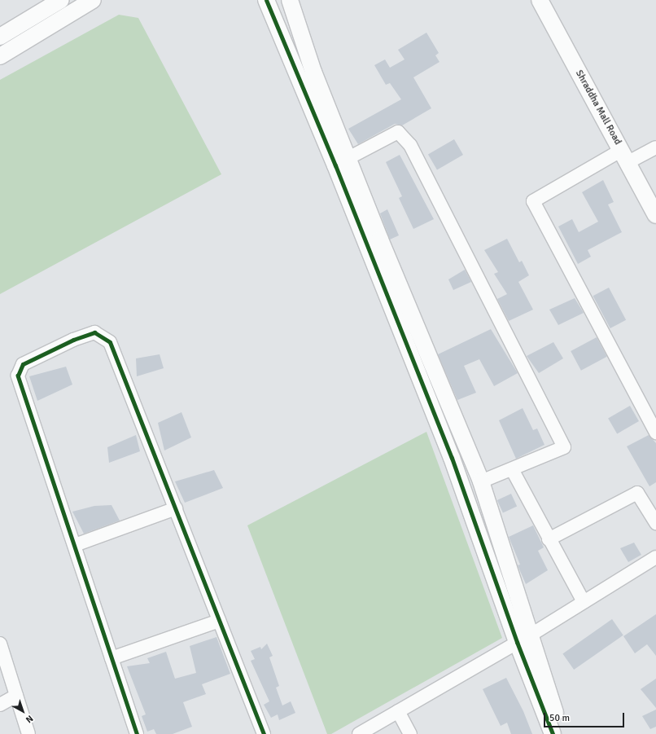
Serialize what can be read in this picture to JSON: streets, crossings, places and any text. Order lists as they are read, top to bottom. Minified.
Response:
{"streets":{"street":["Shraddha Mall Road"]},"scale_bar":"50 m","north":"bottom right"}
